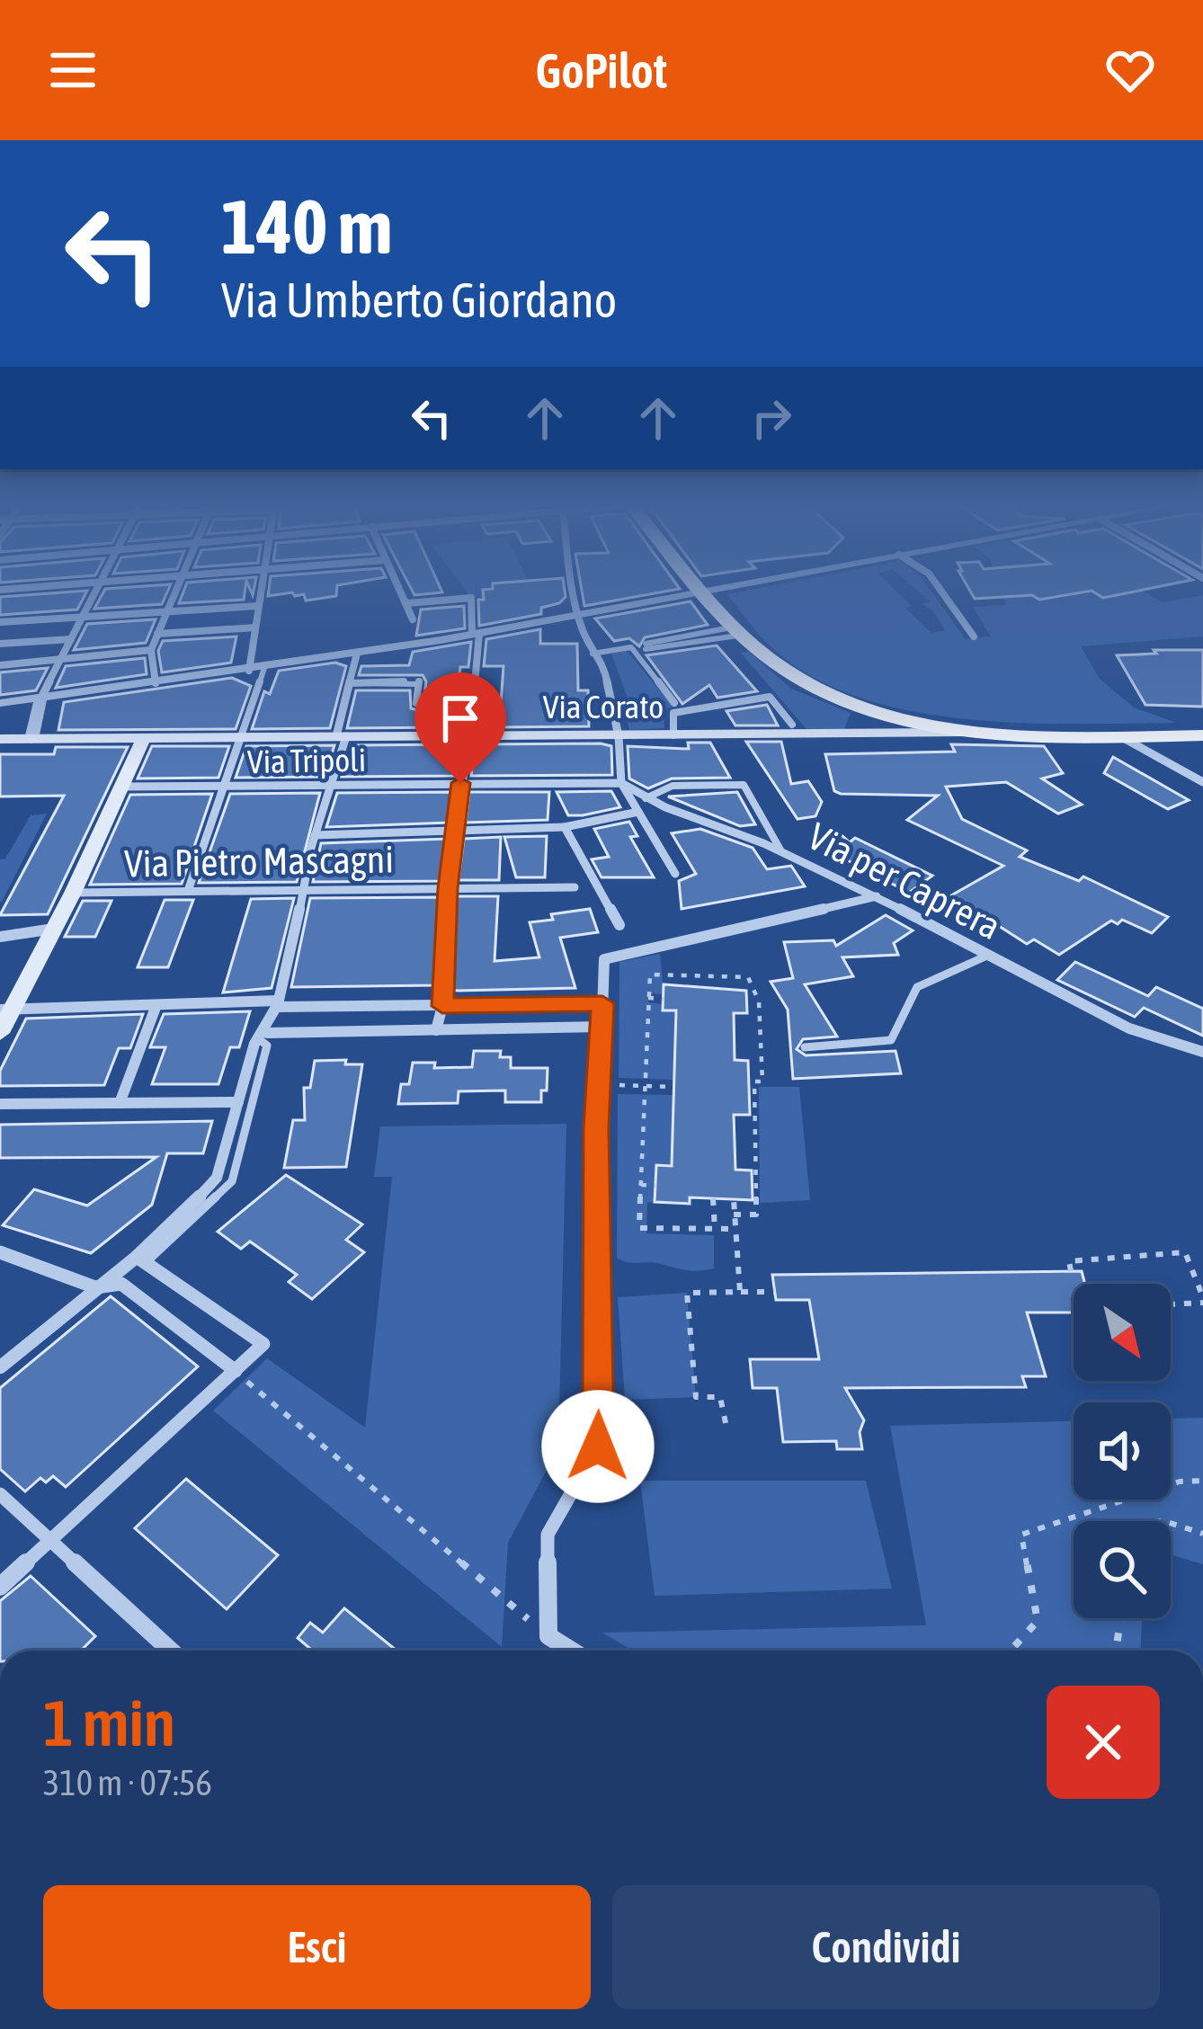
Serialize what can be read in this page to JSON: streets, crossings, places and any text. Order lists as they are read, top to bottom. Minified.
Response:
{"streets":{"main road":["Via Corato"],"street":["Via Tripoli","Via Pietro Mascagni","Via per Caprera"]},"crossings":[["Via Tripoli","Via per Caprera"]],"north":"bottom right","page":{"header":"GoPilot","turn":["140 m","Via Umberto Giordano"],"heading":["1 min","310 m · 07:56"],"buttons":["Esci","Condividi"]}}
